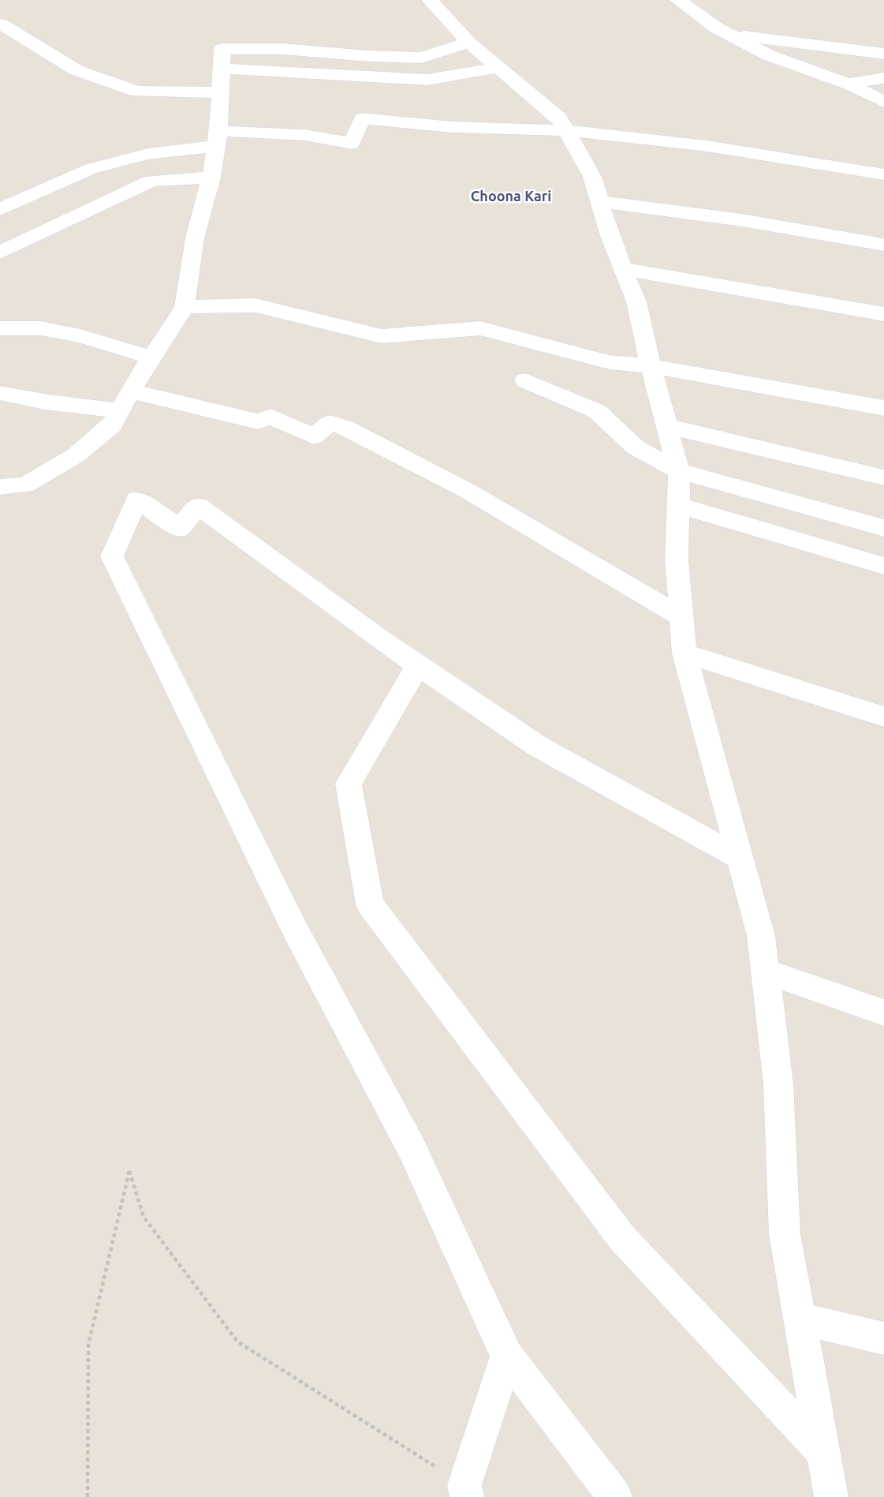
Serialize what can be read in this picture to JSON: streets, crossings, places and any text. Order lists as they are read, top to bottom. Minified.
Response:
{"districts":["Choona Kari"]}
